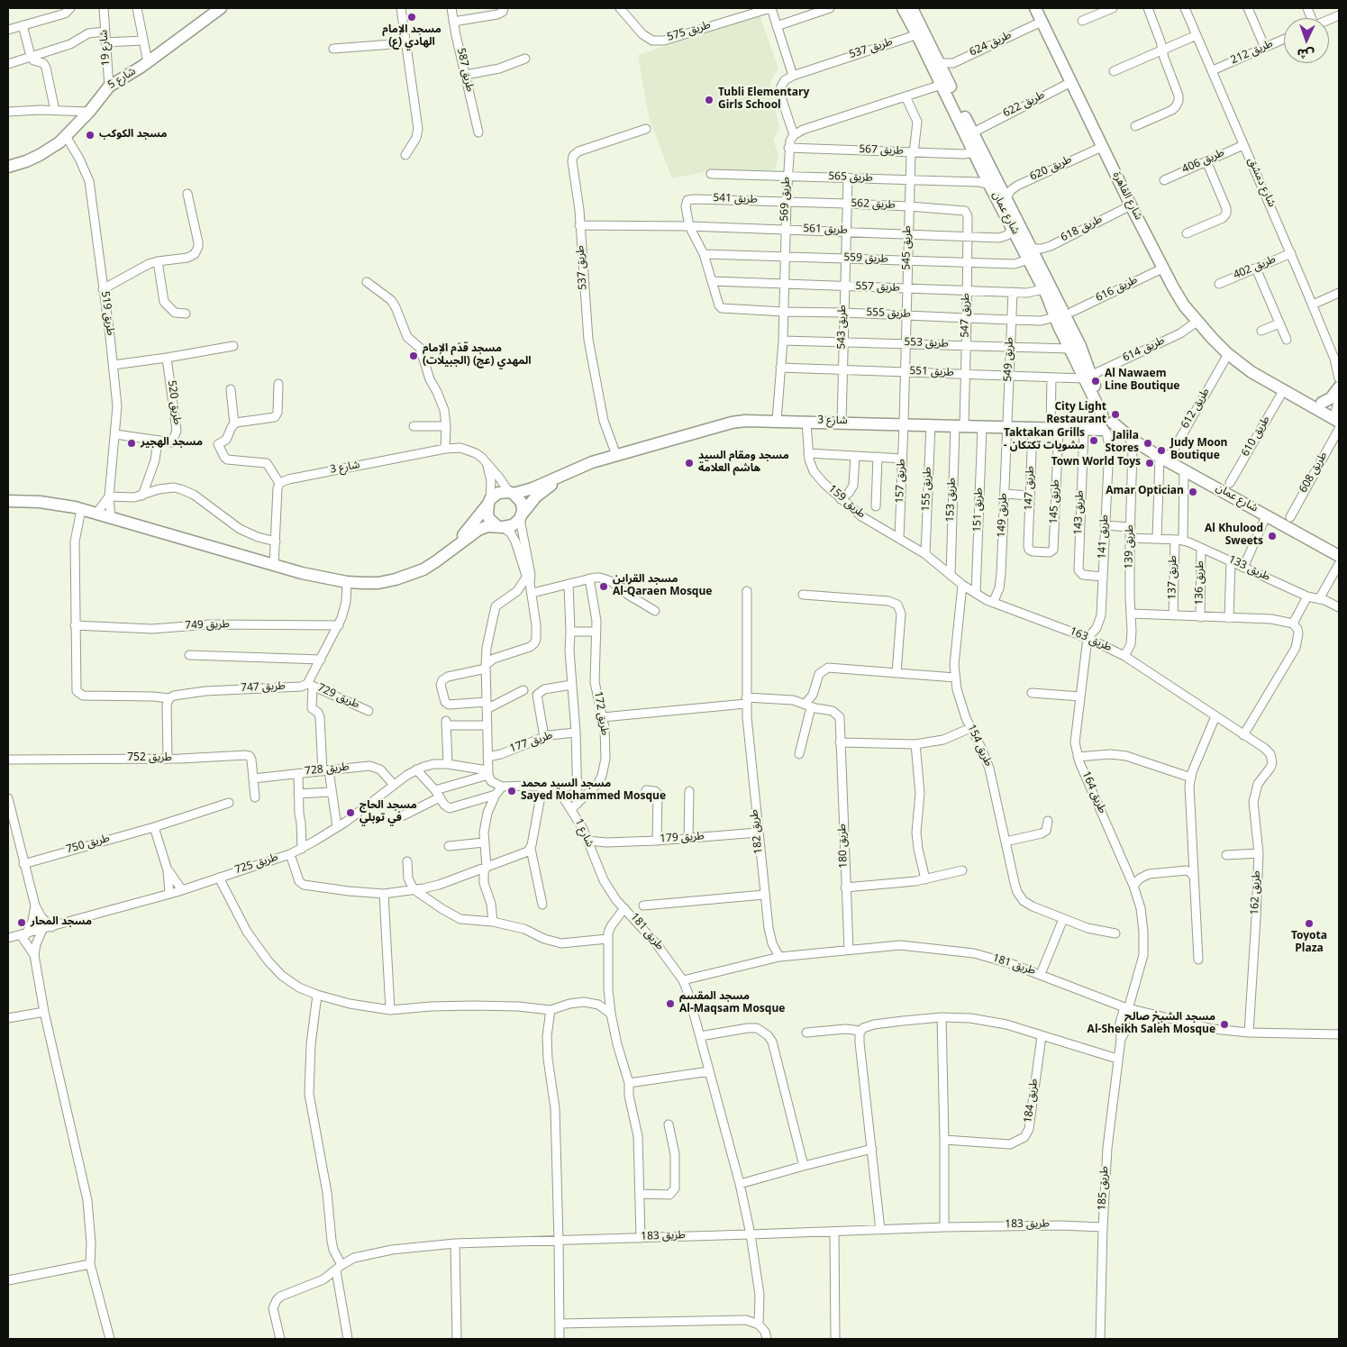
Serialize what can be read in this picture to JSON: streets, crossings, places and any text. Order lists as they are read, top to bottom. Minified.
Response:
{"streets":{"street":["طريق 575","طريق 624","شارع 19","طريق 537","طريق 212","طريق 587","شارع 5","طريق 622","طريق 567","طريق 406","طريق 620","طريق 565","شارع دمشق","شارع القاهرة","طريق 569","طريق 541","طريق 562","شارع عمان","طريق 618","طريق 561","طريق 545","طريق 559","طريق 402","طريق 557","طريق 616","طريق 519","طريق 555","طريق 547","طريق 543","طريق 553","طريق 614","طريق 549","طريق 551","طريق 520","طريق 612","شارع 3","طريق 610","طريق 608","طريق 157","طريق 147","طريق 155","طريق 153","طريق 145","طريق 159","طريق 151","طريق 143","طريق 149","طريق 141","طريق 139","طريق 133","طريق 137","طريق 136","طريق 749","طريق 163","طريق 747","طريق 729","طريق 172","طريق 177","طريق 154","طريق 752","طريق 728","طريق 164","طريق 182","شارع 1","طريق 179","طريق 750","طريق 180","طريق 725","طريق 162","طريق 181","طريق 184","طريق 185","طريق 183"]},"crossings":[["طريق 624","شارع القاهرة"],["طريق 624","شارع عمان"],["شارع 19","شارع 5"],["طريق 537","شارع عمان"],["طريق 537","طريق 561"],["طريق 537","شارع 3"],["طريق 212","شارع دمشق"],["شارع 5","طريق 519"],["طريق 622","شارع القاهرة"],["طريق 567","طريق 569"],["طريق 567","شارع عمان"],["طريق 567","طريق 545"],["طريق 406","شارع دمشق"],["طريق 620","شارع القاهرة"],["طريق 620","شارع عمان"],["طريق 565","طريق 569"],["طريق 565","شارع عمان"],["طريق 565","طريق 545"],["طريق 565","طريق 543"],["شارع دمشق","طريق 402"],["شارع القاهرة","طريق 618"],["شارع القاهرة","طريق 616"],["شارع القاهرة","طريق 614"],["شارع القاهرة","طريق 612"],["شارع القاهرة","طريق 610"],["شارع القاهرة","طريق 608"],["طريق 569","طريق 541"],["طريق 569","طريق 562"],["طريق 569","طريق 561"],["طريق 569","طريق 559"],["طريق 569","طريق 557"],["طريق 569","طريق 555"],["طريق 569","طريق 553"],["طريق 569","طريق 551"],["طريق 569","شارع 3"],["طريق 541","طريق 562"],["طريق 541","طريق 561"],["طريق 562","طريق 545"],["طريق 562","طريق 547"],["طريق 562","طريق 543"],["شارع عمان","طريق 618"],["شارع عمان","طريق 561"],["شارع عمان","طريق 559"],["شارع عمان","طريق 557"],["شارع عمان","طريق 555"],["شارع عمان","طريق 553"],["شارع عمان","طريق 614"],["شارع عمان","طريق 551"],["شارع عمان","طريق 612"],["شارع عمان","شارع 3"],["شارع عمان","طريق 141"],["شارع عمان","طريق 139"],["شارع عمان","طريق 137"],["طريق 618","طريق 559"],["طريق 561","طريق 545"],["طريق 561","طريق 547"],["طريق 561","طريق 543"],["طريق 545","طريق 559"],["طريق 545","طريق 557"],["طريق 545","طريق 555"],["طريق 545","طريق 553"],["طريق 545","طريق 551"],["طريق 545","شارع 3"],["طريق 545","طريق 157"],["طريق 559","طريق 547"],["طريق 559","طريق 543"],["طريق 557","طريق 555"],["طريق 557","طريق 547"],["طريق 557","طريق 543"],["طريق 557","طريق 549"],["طريق 519","طريق 520"],["طريق 555","طريق 547"],["طريق 555","طريق 543"],["طريق 555","طريق 549"],["طريق 547","طريق 553"],["طريق 547","طريق 551"],["طريق 547","شارع 3"],["طريق 547","طريق 153"],["طريق 543","طريق 553"],["طريق 543","طريق 551"],["طريق 543","شارع 3"],["طريق 553","طريق 549"],["طريق 614","طريق 551"],["طريق 549","طريق 551"],["طريق 549","شارع 3"],["طريق 549","طريق 149"],["شارع 3","طريق 157"],["شارع 3","طريق 147"],["شارع 3","طريق 155"],["شارع 3","طريق 153"],["شارع 3","طريق 145"],["شارع 3","طريق 159"],["شارع 3","طريق 151"],["شارع 3","طريق 143"],["شارع 3","طريق 149"],["شارع 3","طريق 141"],["طريق 157","طريق 159"],["طريق 157","طريق 163"],["طريق 147","طريق 145"],["طريق 155","طريق 163"],["طريق 153","طريق 163"],["طريق 159","طريق 163"],["طريق 151","طريق 163"],["طريق 143","طريق 141"],["طريق 149","طريق 163"],["طريق 141","طريق 163"],["طريق 141","طريق 164"],["طريق 139","طريق 133"],["طريق 139","طريق 163"],["طريق 133","طريق 137"],["طريق 133","طريق 136"],["طريق 749","طريق 747"],["طريق 163","طريق 154"],["طريق 163","طريق 164"],["طريق 163","طريق 162"],["طريق 747","طريق 729"],["طريق 172","شارع 1"],["طريق 752","طريق 728"],["طريق 728","طريق 725"],["طريق 164","طريق 181"],["طريق 164","طريق 185"],["طريق 182","طريق 179"],["طريق 182","طريق 180"],["طريق 182","طريق 181"],["شارع 1","طريق 179"],["شارع 1","طريق 181"],["طريق 180","طريق 181"],["طريق 162","طريق 181"],["طريق 181","طريق 185"],["طريق 181","طريق 183"],["طريق 185","طريق 183"]],"places":["مسجد الإمام الهادي (ع)","Tubli Elementary Girls School","مسجد الكوكب","مسجد قدَم الإمام المهدي (عج) (الجبيلات)","Al Nawaem Line Boutique","City Light Restaurant","Taktakan Grills - مشويات تكتكان","مسجد الهجير","Jalila Stores","Judy Moon Boutique","مسجد ومقام السيد هاشم العلامة","Town World Toys","Amar Optician","Al Khulood Sweets","مسجد القراين Al-Qaraen Mosque","مسجد السيد محمد Sayed Mohammed Mosque","مسجد الحاج في توبلي","مسجد المحار","Toyota Plaza","مسجد المقسم Al-Maqsam Mosque","مسجد الشيخ صالح Al-Sheikh Saleh Mosque"],"north":"bottom"}
